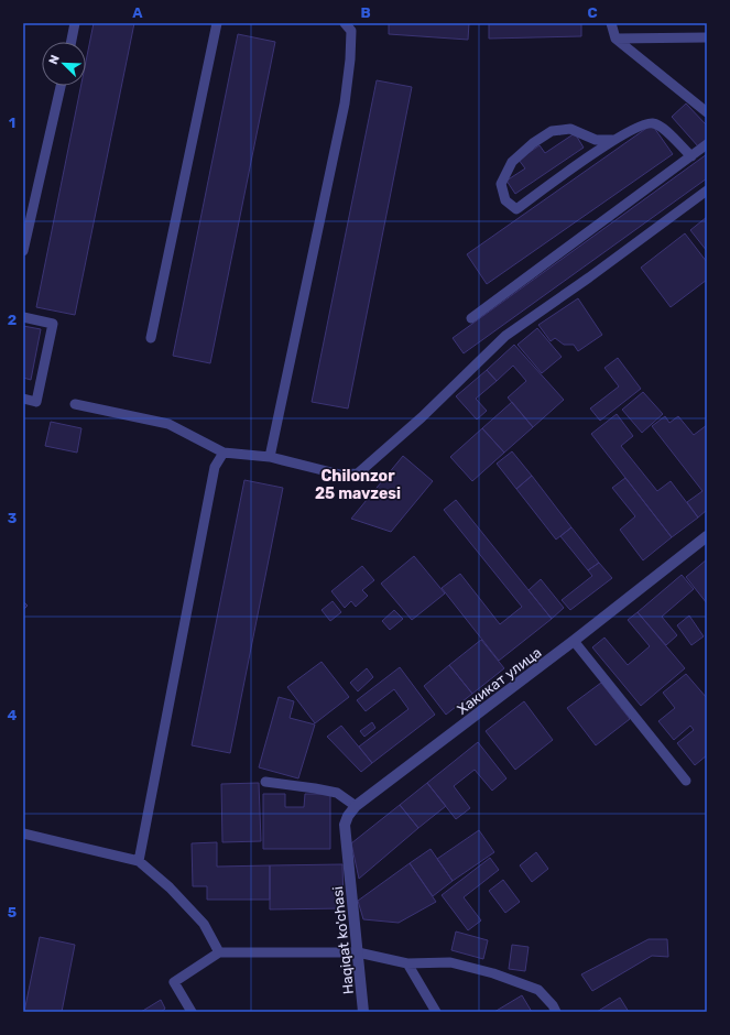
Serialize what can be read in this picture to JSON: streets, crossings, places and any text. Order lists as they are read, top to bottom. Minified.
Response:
{"streets":{"street":["Хакикат улица","Haqiqat ko'chasi"]},"crossings":[["Хакикат улица","Haqiqat ko'chasi"]],"districts":["Chilonzor 25 mavzesi"],"north":"top left","grid":{"columns":["A","B","C"],"rows":["1","2","3","4","5"]}}
